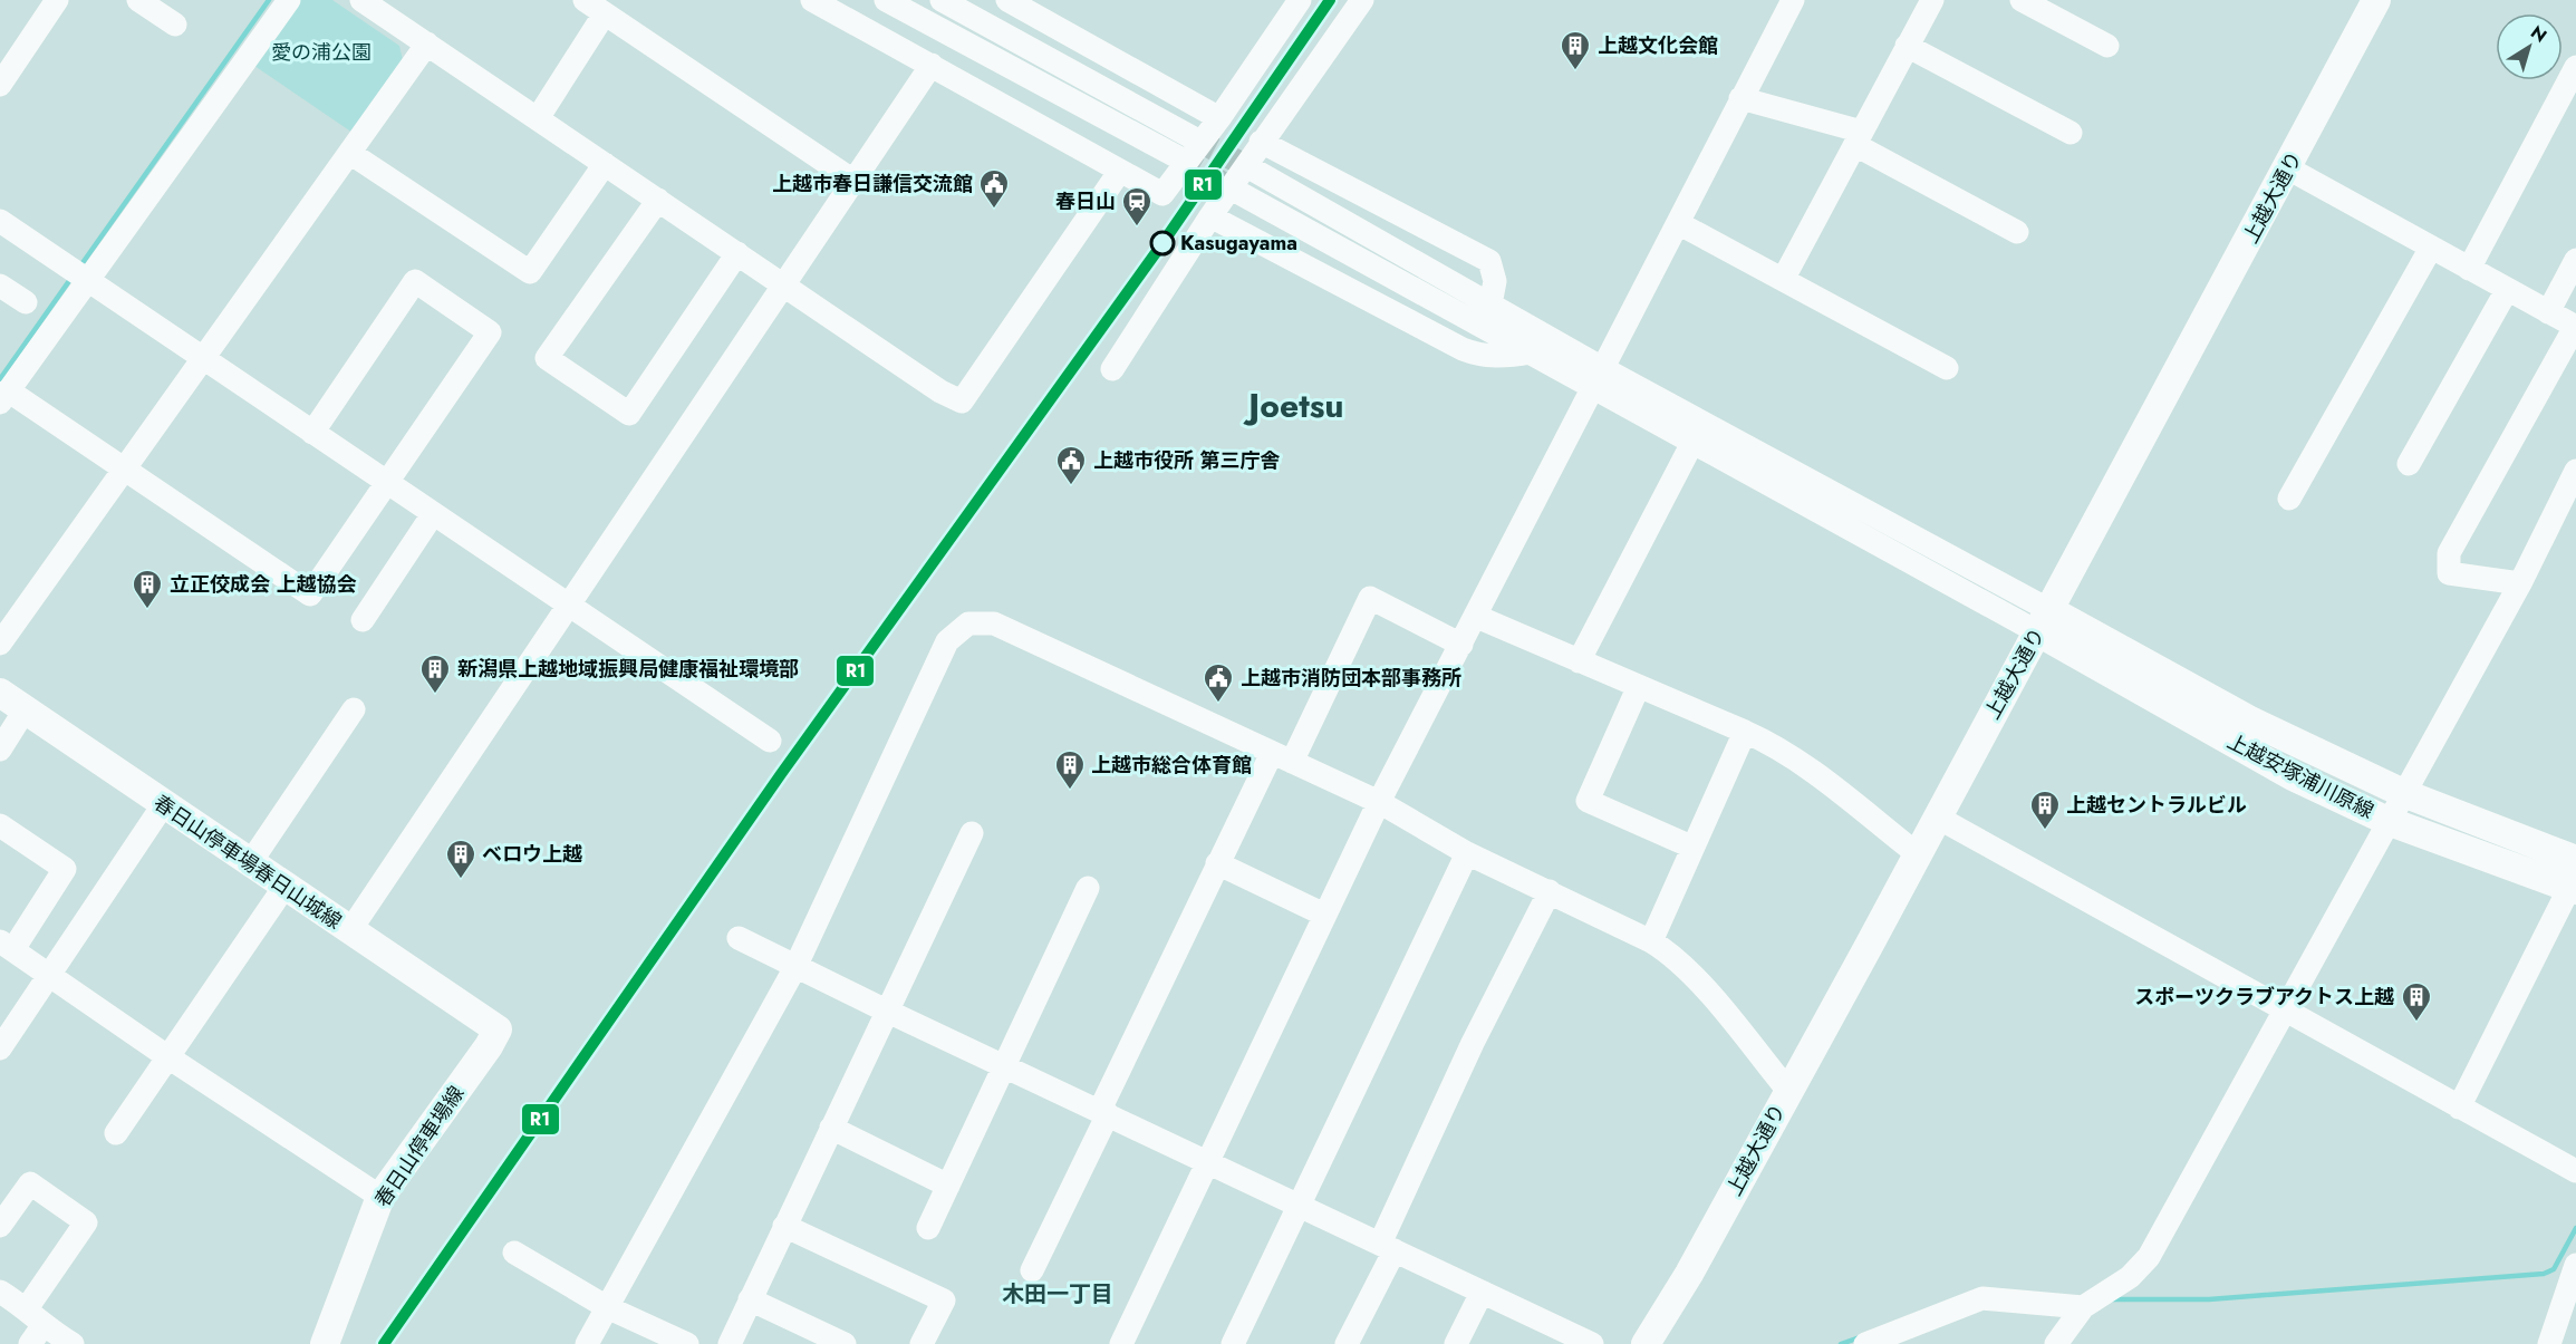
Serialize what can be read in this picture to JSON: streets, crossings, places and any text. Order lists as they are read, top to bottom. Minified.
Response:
{"streets":{"main road":["上越大通り","上越安塚浦川原線","春日山停車場春日山城線","春日山停車場線"]},"crossings":[["上越大通り","上越安塚浦川原線"],["春日山停車場春日山城線","春日山停車場線"]],"districts":["Joetsu","木田一丁目"],"parks":["愛の浦公園"],"places":{"building":["上越文化会館","立正佼成会 上越協会","新潟県上越地域振興局健康福祉環境部","上越市総合体育館","上越セントラルビル","ベロウ上越","スポーツクラブアクトス上越"],"public building":["上越市春日謙信交流館","上越市役所 第三庁舎","上越市消防団本部事務所"],"station":["春日山"],"other":["Kasugayama"]},"lines":["transit line R1"],"north":"top right"}
